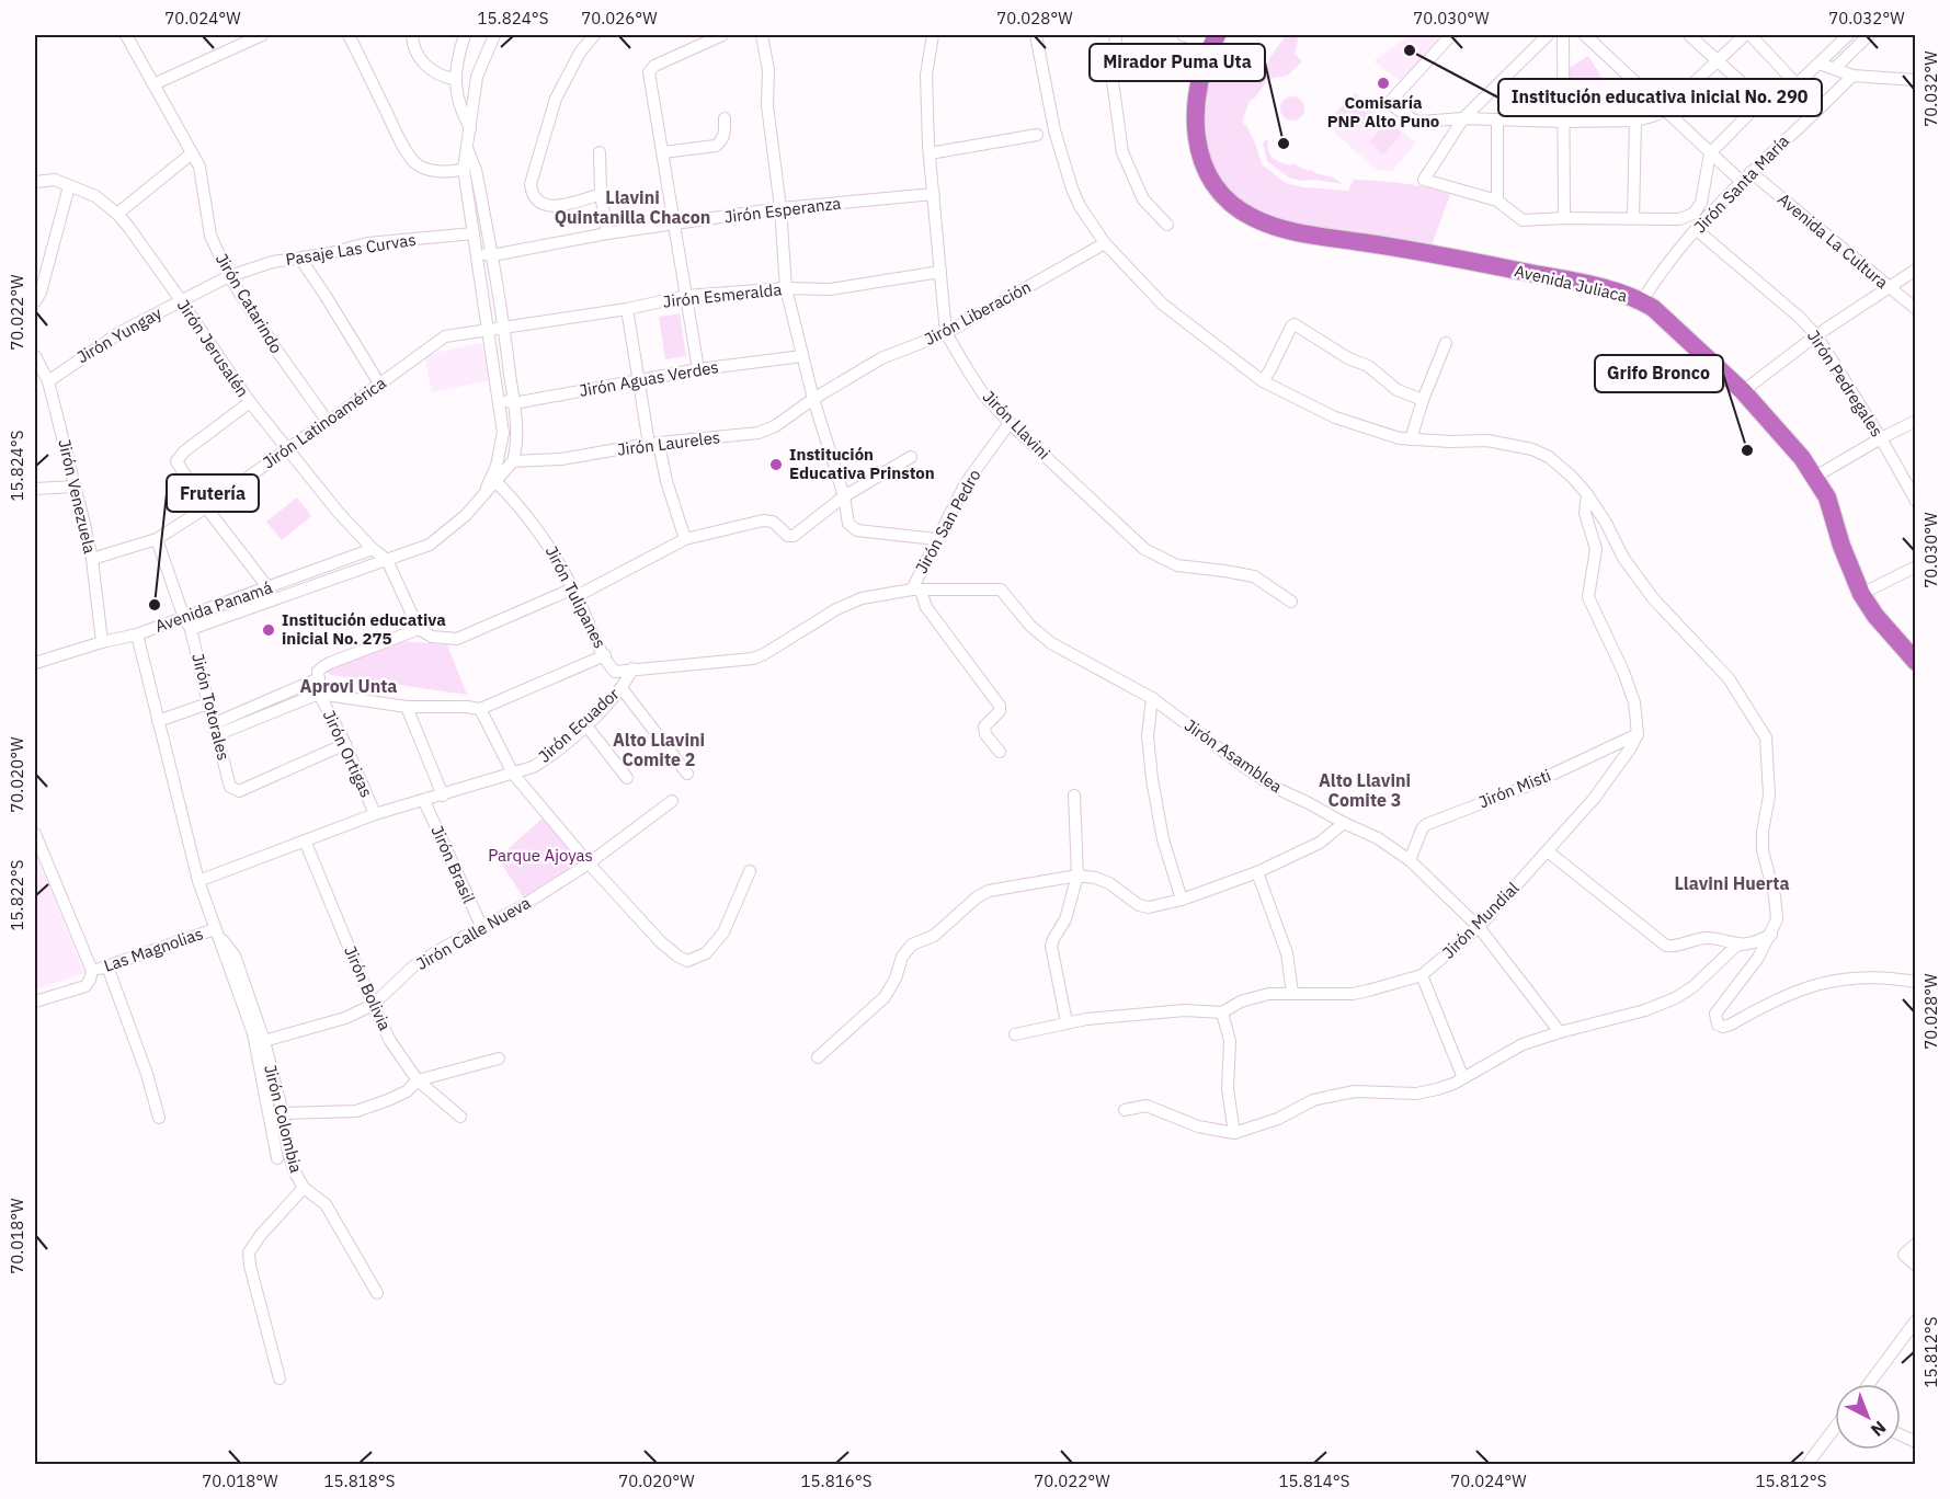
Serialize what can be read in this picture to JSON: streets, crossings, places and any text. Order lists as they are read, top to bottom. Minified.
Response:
{"streets":{"highway":["Avenida Juliaca"],"street":["Jirón Santa María","Jirón Esperanza","Avenida La Cultura","Pasaje Las Curvas","Jirón Esmeralda","Jirón Catarindo","Jirón Liberación","Jirón Yungay","Jirón Jerusalén","Jirón Aguas Verdes","Jirón Pedregales","Jirón Latinoamérica","Jirón Llavini","Jirón Laureles","Jirón Venezuela","Jirón San Pedro","Jirón Tulipanes","Avenida Panamá","Jirón Totorales","Jirón Ecuador","Jirón Ortigas","Jirón Asamblea","Jirón Misti","Jirón Brasil","Jirón Mundial","Jirón Calle Nueva","Las Magnolias","Jirón Bolivia","Jirón Colombia"]},"crossings":[["Jirón Santa María","Avenida La Cultura"],["Jirón Santa María","Avenida Juliaca"],["Jirón Santa María","Jirón Pedregales"],["Jirón Esperanza","Jirón Llavini"],["Jirón Esperanza","Avenida Panamá"],["Pasaje Las Curvas","Jirón Catarindo"],["Pasaje Las Curvas","Jirón Yungay"],["Pasaje Las Curvas","Avenida Panamá"],["Jirón Esmeralda","Jirón Latinoamérica"],["Jirón Esmeralda","Jirón Llavini"],["Jirón Esmeralda","Avenida Panamá"],["Jirón Catarindo","Jirón Yungay"],["Jirón Catarindo","Jirón Latinoamérica"],["Jirón Liberación","Jirón Llavini"],["Jirón Liberación","Jirón Laureles"],["Jirón Yungay","Jirón Jerusalén"],["Jirón Yungay","Jirón Venezuela"],["Jirón Jerusalén","Jirón Latinoamérica"],["Jirón Jerusalén","Avenida Panamá"],["Jirón Aguas Verdes","Avenida Panamá"],["Jirón Latinoamérica","Jirón Venezuela"],["Jirón Latinoamérica","Avenida Panamá"],["Jirón Latinoamérica","Jirón Totorales"],["Jirón Llavini","Jirón San Pedro"],["Jirón Laureles","Avenida Panamá"],["Jirón Venezuela","Avenida Panamá"],["Jirón San Pedro","Jirón Asamblea"],["Jirón Tulipanes","Avenida Panamá"],["Jirón Tulipanes","Jirón Ecuador"],["Avenida Panamá","Jirón Totorales"],["Avenida Panamá","Jirón Colombia"],["Jirón Totorales","Jirón Ortigas"],["Jirón Ecuador","Jirón Ortigas"],["Jirón Ecuador","Jirón Brasil"],["Jirón Ecuador","Jirón Bolivia"],["Jirón Ecuador","Jirón Colombia"],["Jirón Asamblea","Jirón Misti"],["Jirón Asamblea","Jirón Mundial"],["Jirón Misti","Jirón Mundial"],["Jirón Brasil","Jirón Calle Nueva"],["Jirón Calle Nueva","Jirón Bolivia"],["Jirón Calle Nueva","Jirón Colombia"],["Las Magnolias","Jirón Colombia"]],"districts":["Llavini Quintanilla Chacon","Aprovi Unta","Alto Llavini Comite 2","Alto Llavini Comite 3","Llavini Huerta"],"parks":["Parque Ajoyas"],"places":["Institución educativa inicial No. 290","Comisaría PNP Alto Puno","Mirador Puma Uta","Grifo Bronco","Institución Educativa Prinston","Frutería","Institución educativa inicial No. 275"],"north":"bottom right","coordinates":["70.024°W","15.824°S","70.026°W","70.028°W","70.030°W","70.032°W","70.022°W","70.020°W","15.822°S","70.018°W","15.812°S","15.818°S","15.816°S","15.814°S"]}
